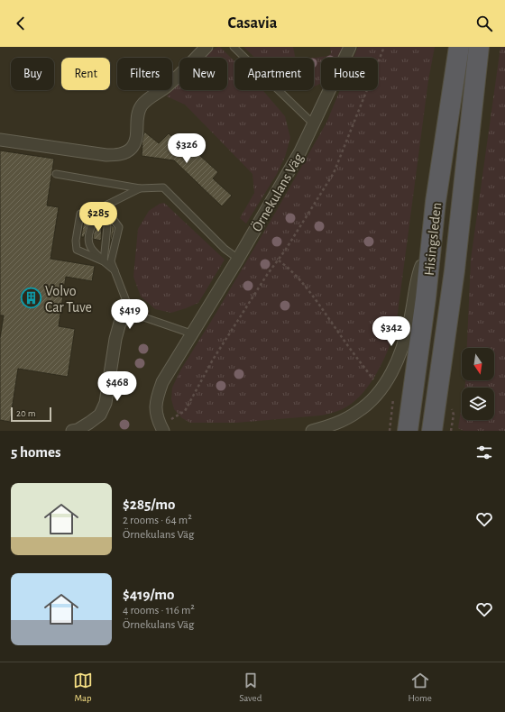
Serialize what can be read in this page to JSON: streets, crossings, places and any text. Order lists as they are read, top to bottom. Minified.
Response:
{"streets":{"highway":["Hisingsleden"],"street":["Örnekulans Väg"]},"places":{"building":["Volvo Car Tuve"]},"scale_bar":"20 m","north":"bottom","page":{"header":"Casavia","chip":["Buy","Rent","Filters","New","Apartment","House"],"price":["$326","$285","$419","$342","$468"],"scale":"20 m","heading":"5 homes","list":[{"name":"$285/mo","note":"2 rooms · 64 m² · Örnekulans Väg"},{"name":"$419/mo","note":"4 rooms · 116 m² · Örnekulans Väg"}],"tabs":["Map","Saved","Home"]}}
